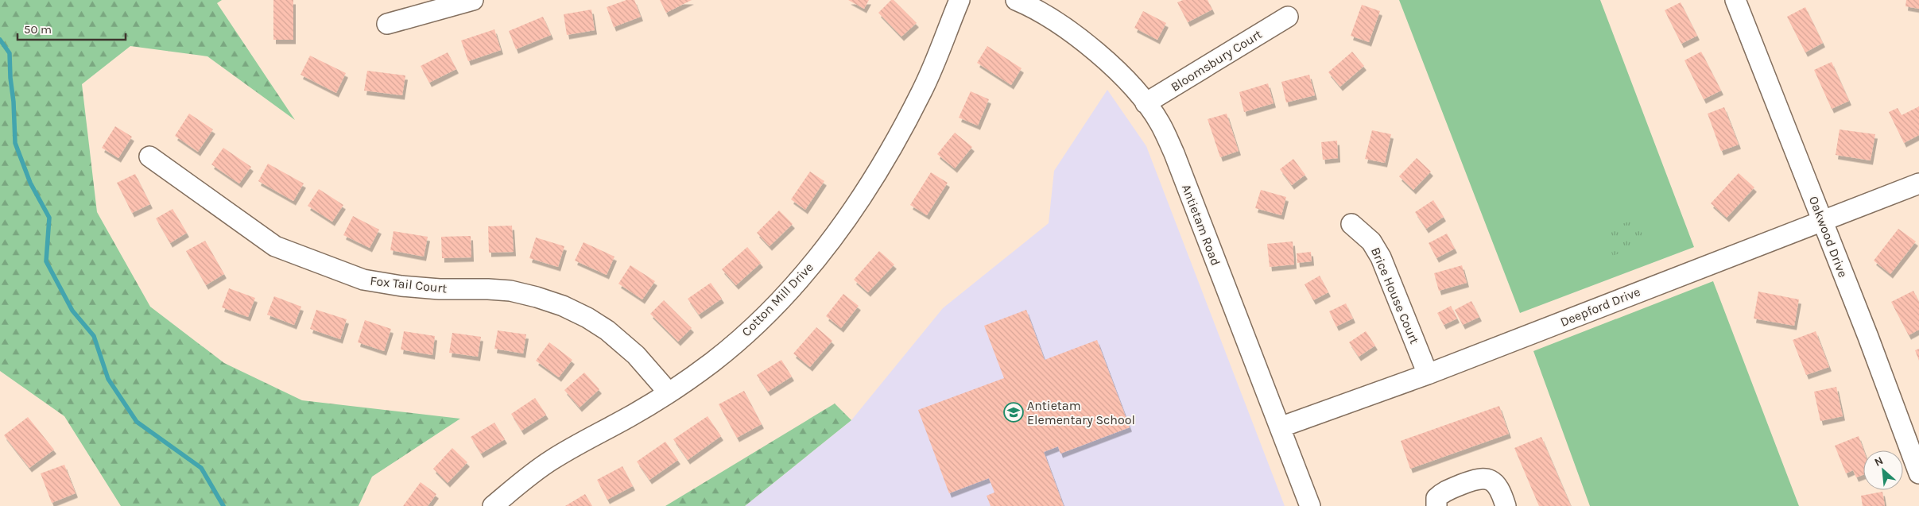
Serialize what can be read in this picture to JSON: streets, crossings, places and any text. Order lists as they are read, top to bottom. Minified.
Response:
{"streets":{"street":["Bloomsbury Court","Antietam Road","Oakwood Drive","Fox Tail Court","Brice House Court","Cotton Mill Drive","Deepford Drive"]},"crossings":[["Bloomsbury Court","Antietam Road"],["Antietam Road","Deepford Drive"],["Oakwood Drive","Deepford Drive"],["Fox Tail Court","Cotton Mill Drive"],["Brice House Court","Deepford Drive"]],"places":{"school or university":["Antietam Elementary School"]},"scale_bar":"50 m","north":"top left"}
